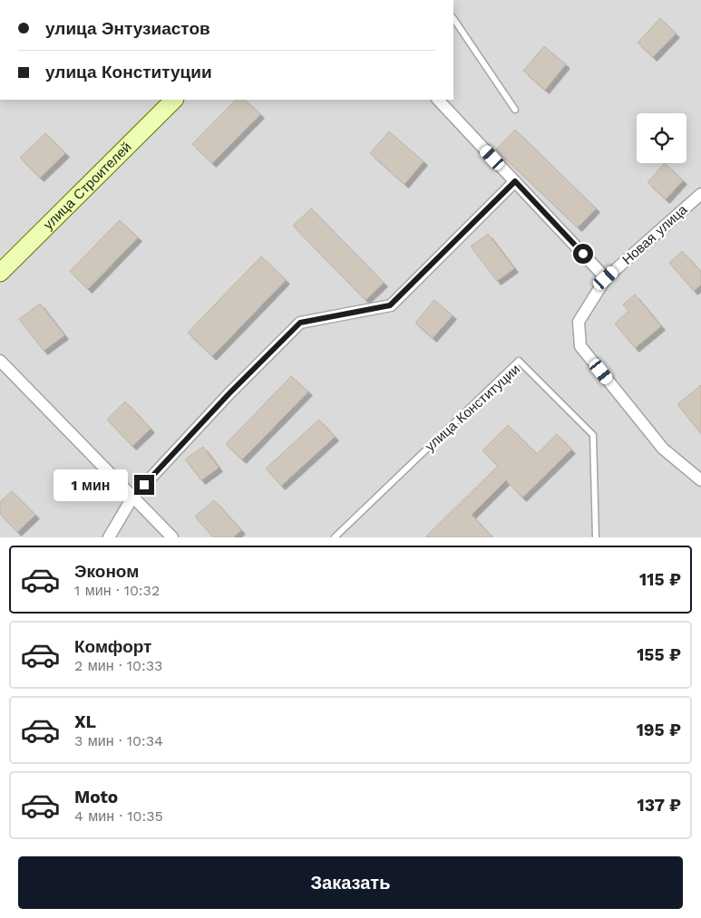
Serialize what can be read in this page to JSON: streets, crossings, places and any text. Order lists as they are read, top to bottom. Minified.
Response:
{"streets":{"main road":["улица Строителей"],"street":["Новая улица"],"lane":["улица Конституции"]},"page":{"banner":["улица Энтузиастов","улица Конституции"],"bubble":"1 мин","list":[{"name":"Эконом","note":"1 мин · 10:32","value":"115 ₽"},{"name":"Комфорт","note":"2 мин · 10:33","value":"155 ₽"},{"name":"XL","note":"3 мин · 10:34","value":"195 ₽"},{"name":"Moto","note":"4 мин · 10:35","value":"137 ₽"}],"buttons":"Заказать"}}
